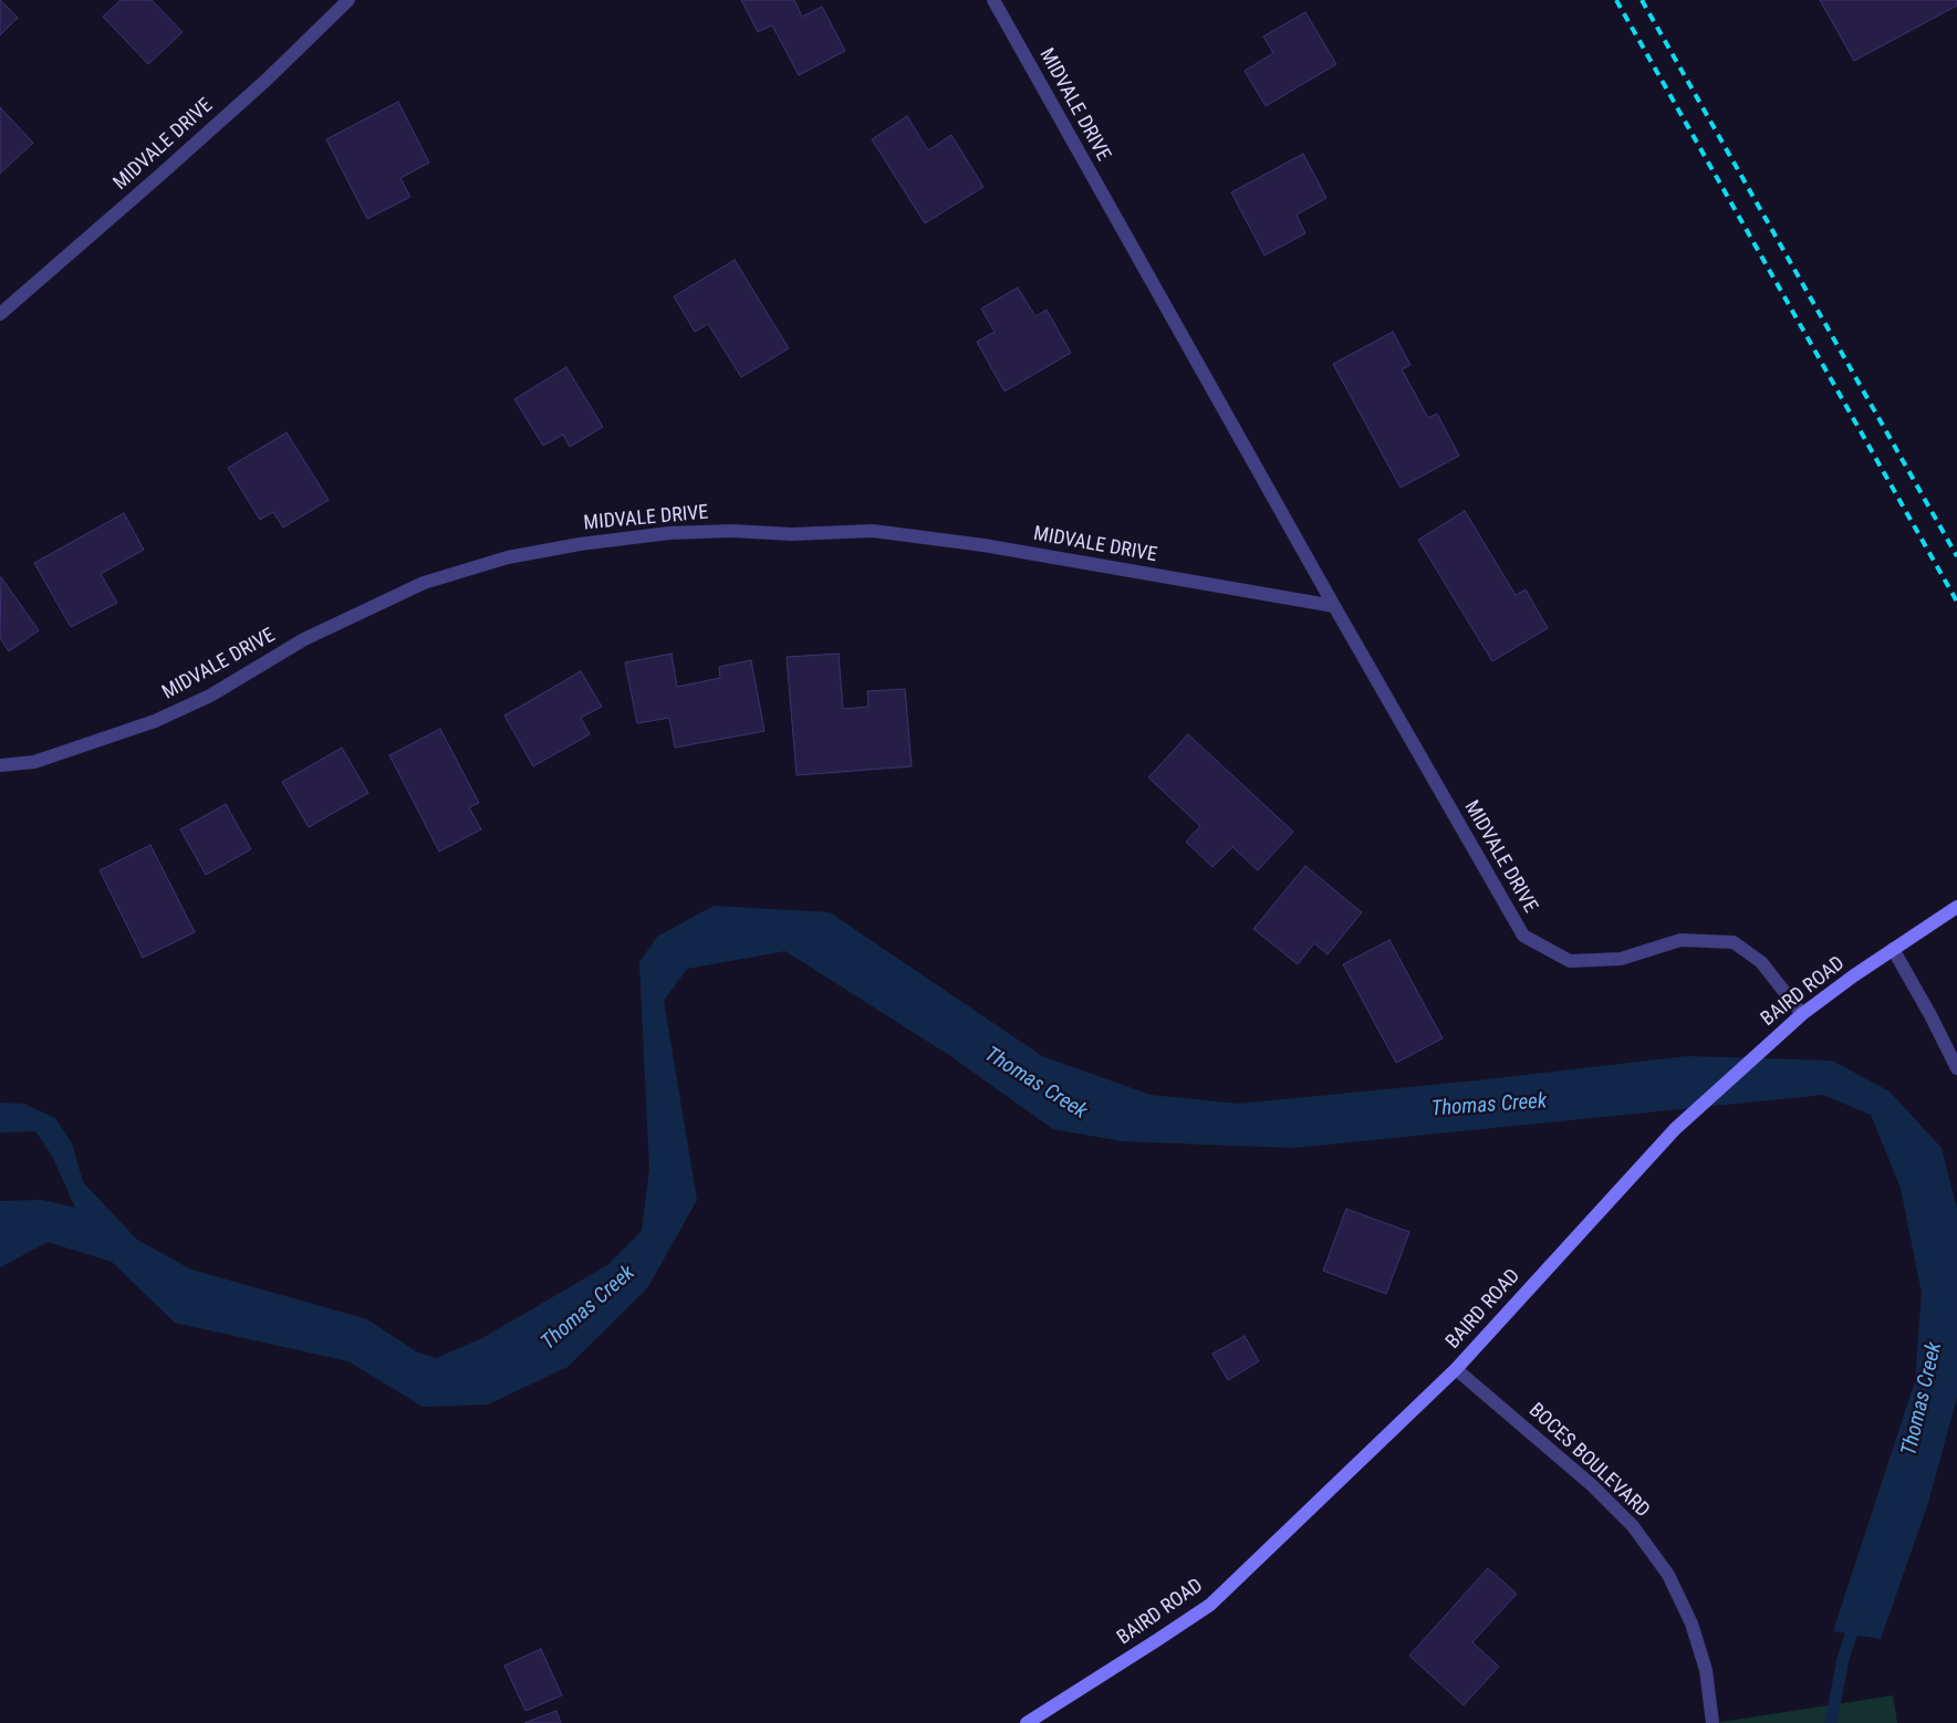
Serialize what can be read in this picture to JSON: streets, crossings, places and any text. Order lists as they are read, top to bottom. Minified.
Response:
{"streets":{"street":["MIDVALE DRIVE","BAIRD ROAD","BOCES BOULEVARD"]},"crossings":[["MIDVALE DRIVE","BAIRD ROAD"],["BAIRD ROAD","BOCES BOULEVARD"]],"water":["Thomas Creek"]}
